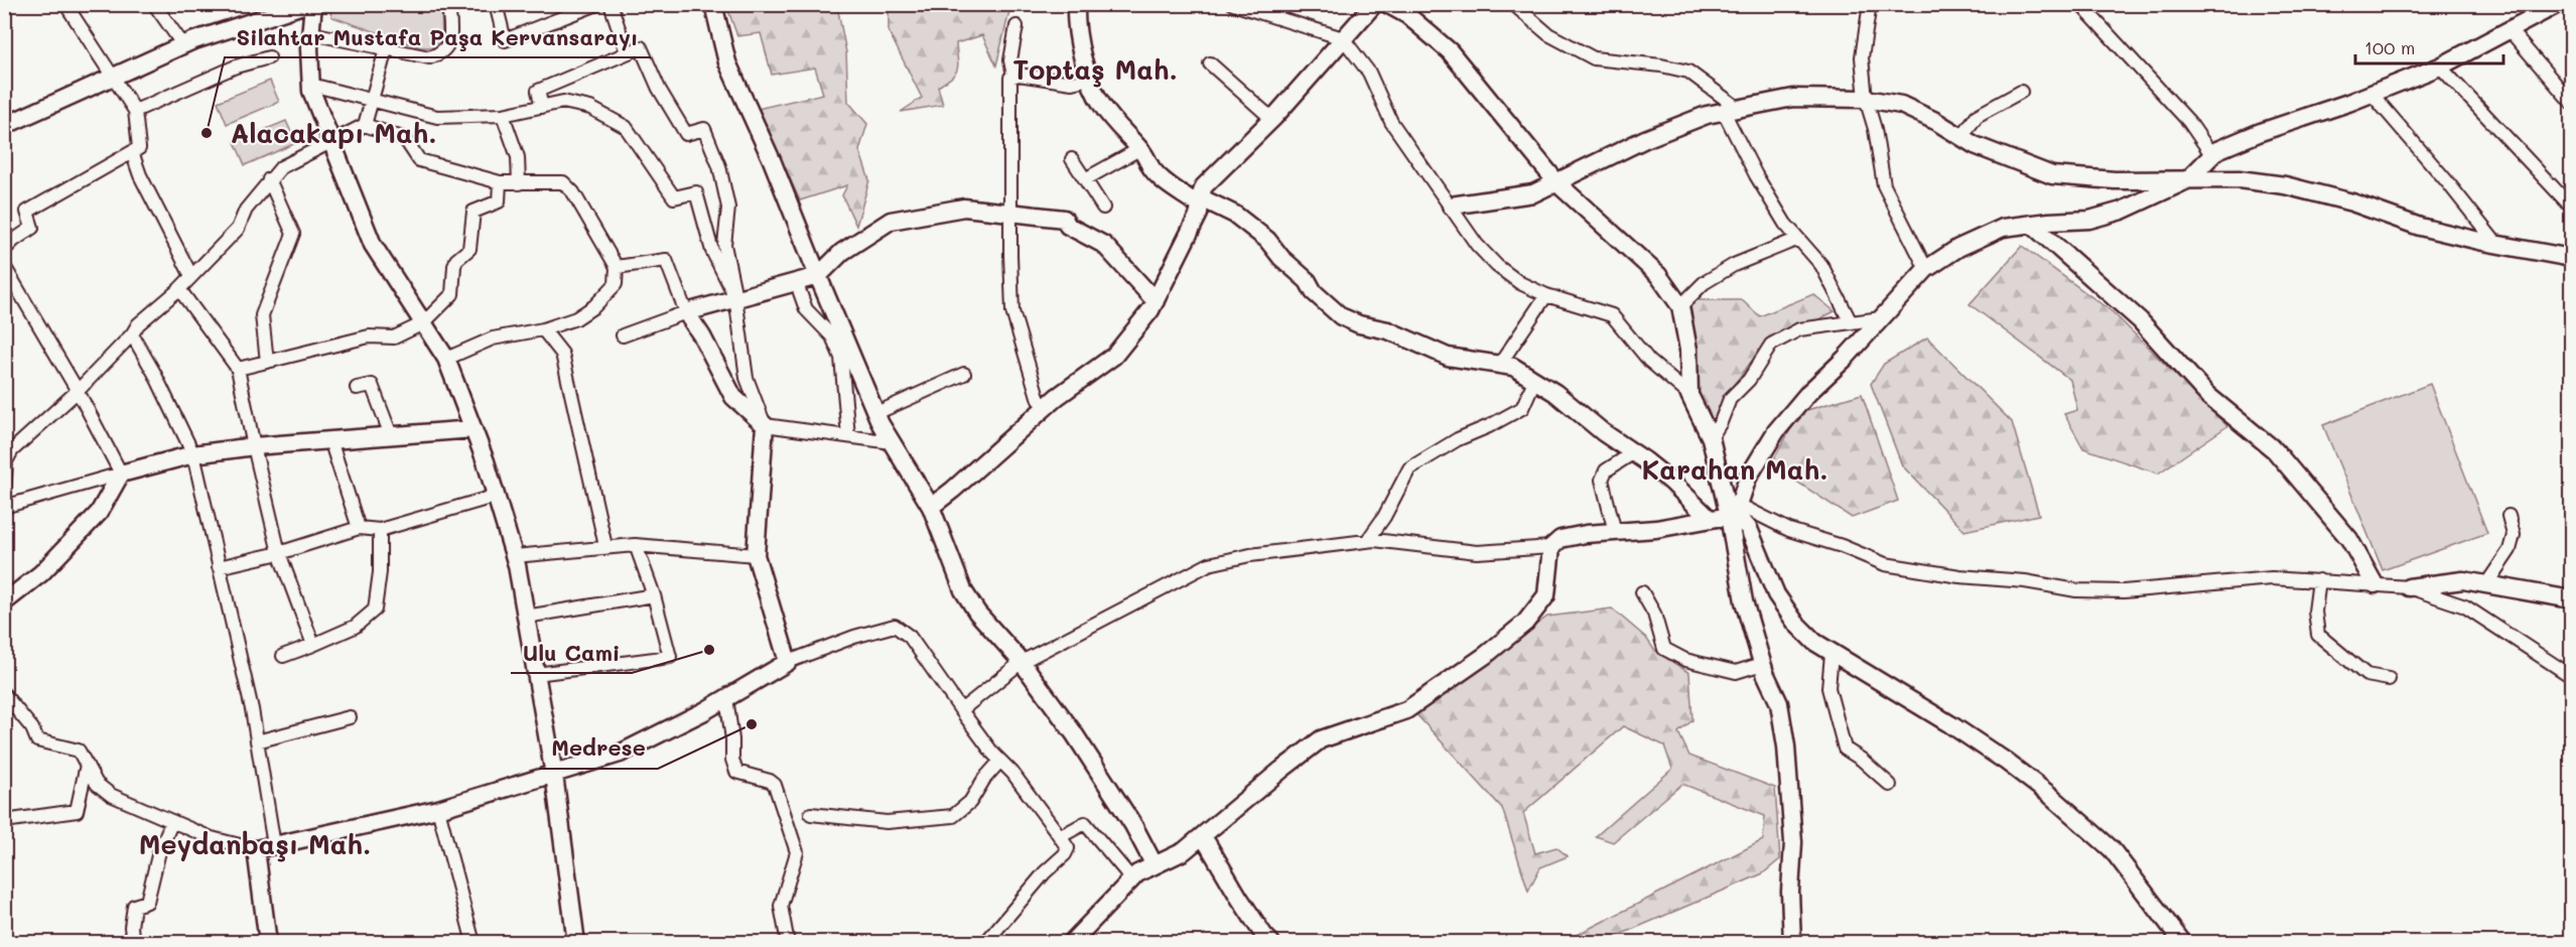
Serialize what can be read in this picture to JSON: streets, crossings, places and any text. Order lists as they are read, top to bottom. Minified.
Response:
{"districts":["Toptaş Mah.","Alacakapı Mah.","Karahan Mah.","Meydanbaşı Mah."],"places":["Silahtar Mustafa Paşa Kervansarayı","Ulu Cami","Medrese"],"scale_bar":"100 m"}
